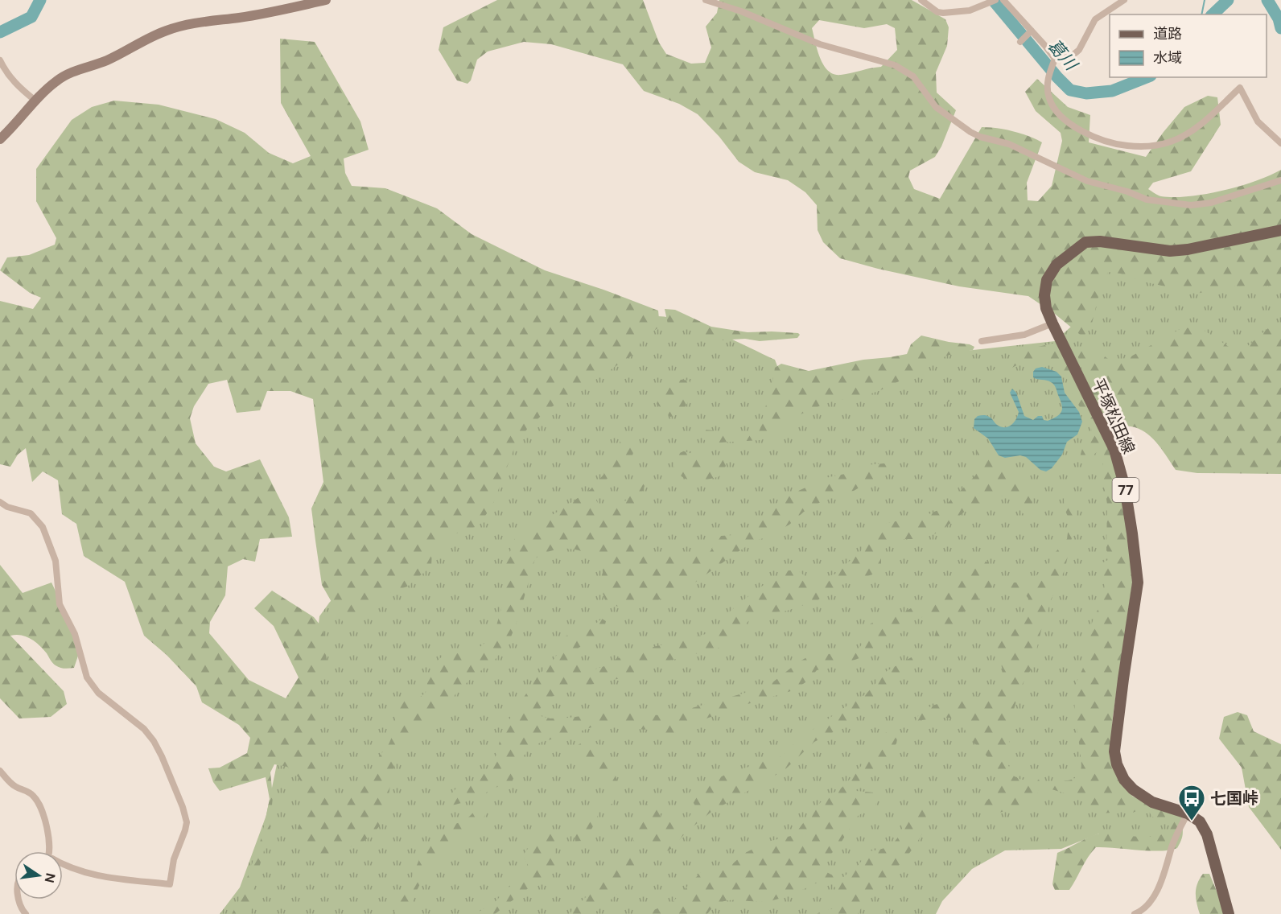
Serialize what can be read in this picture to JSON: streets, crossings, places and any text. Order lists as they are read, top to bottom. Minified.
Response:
{"streets":{"main road":["平塚松田線","77"]},"water":["葛川"],"places":{"bus stop":["七国峠"]},"legend":["道路","水域"],"north":"right"}
